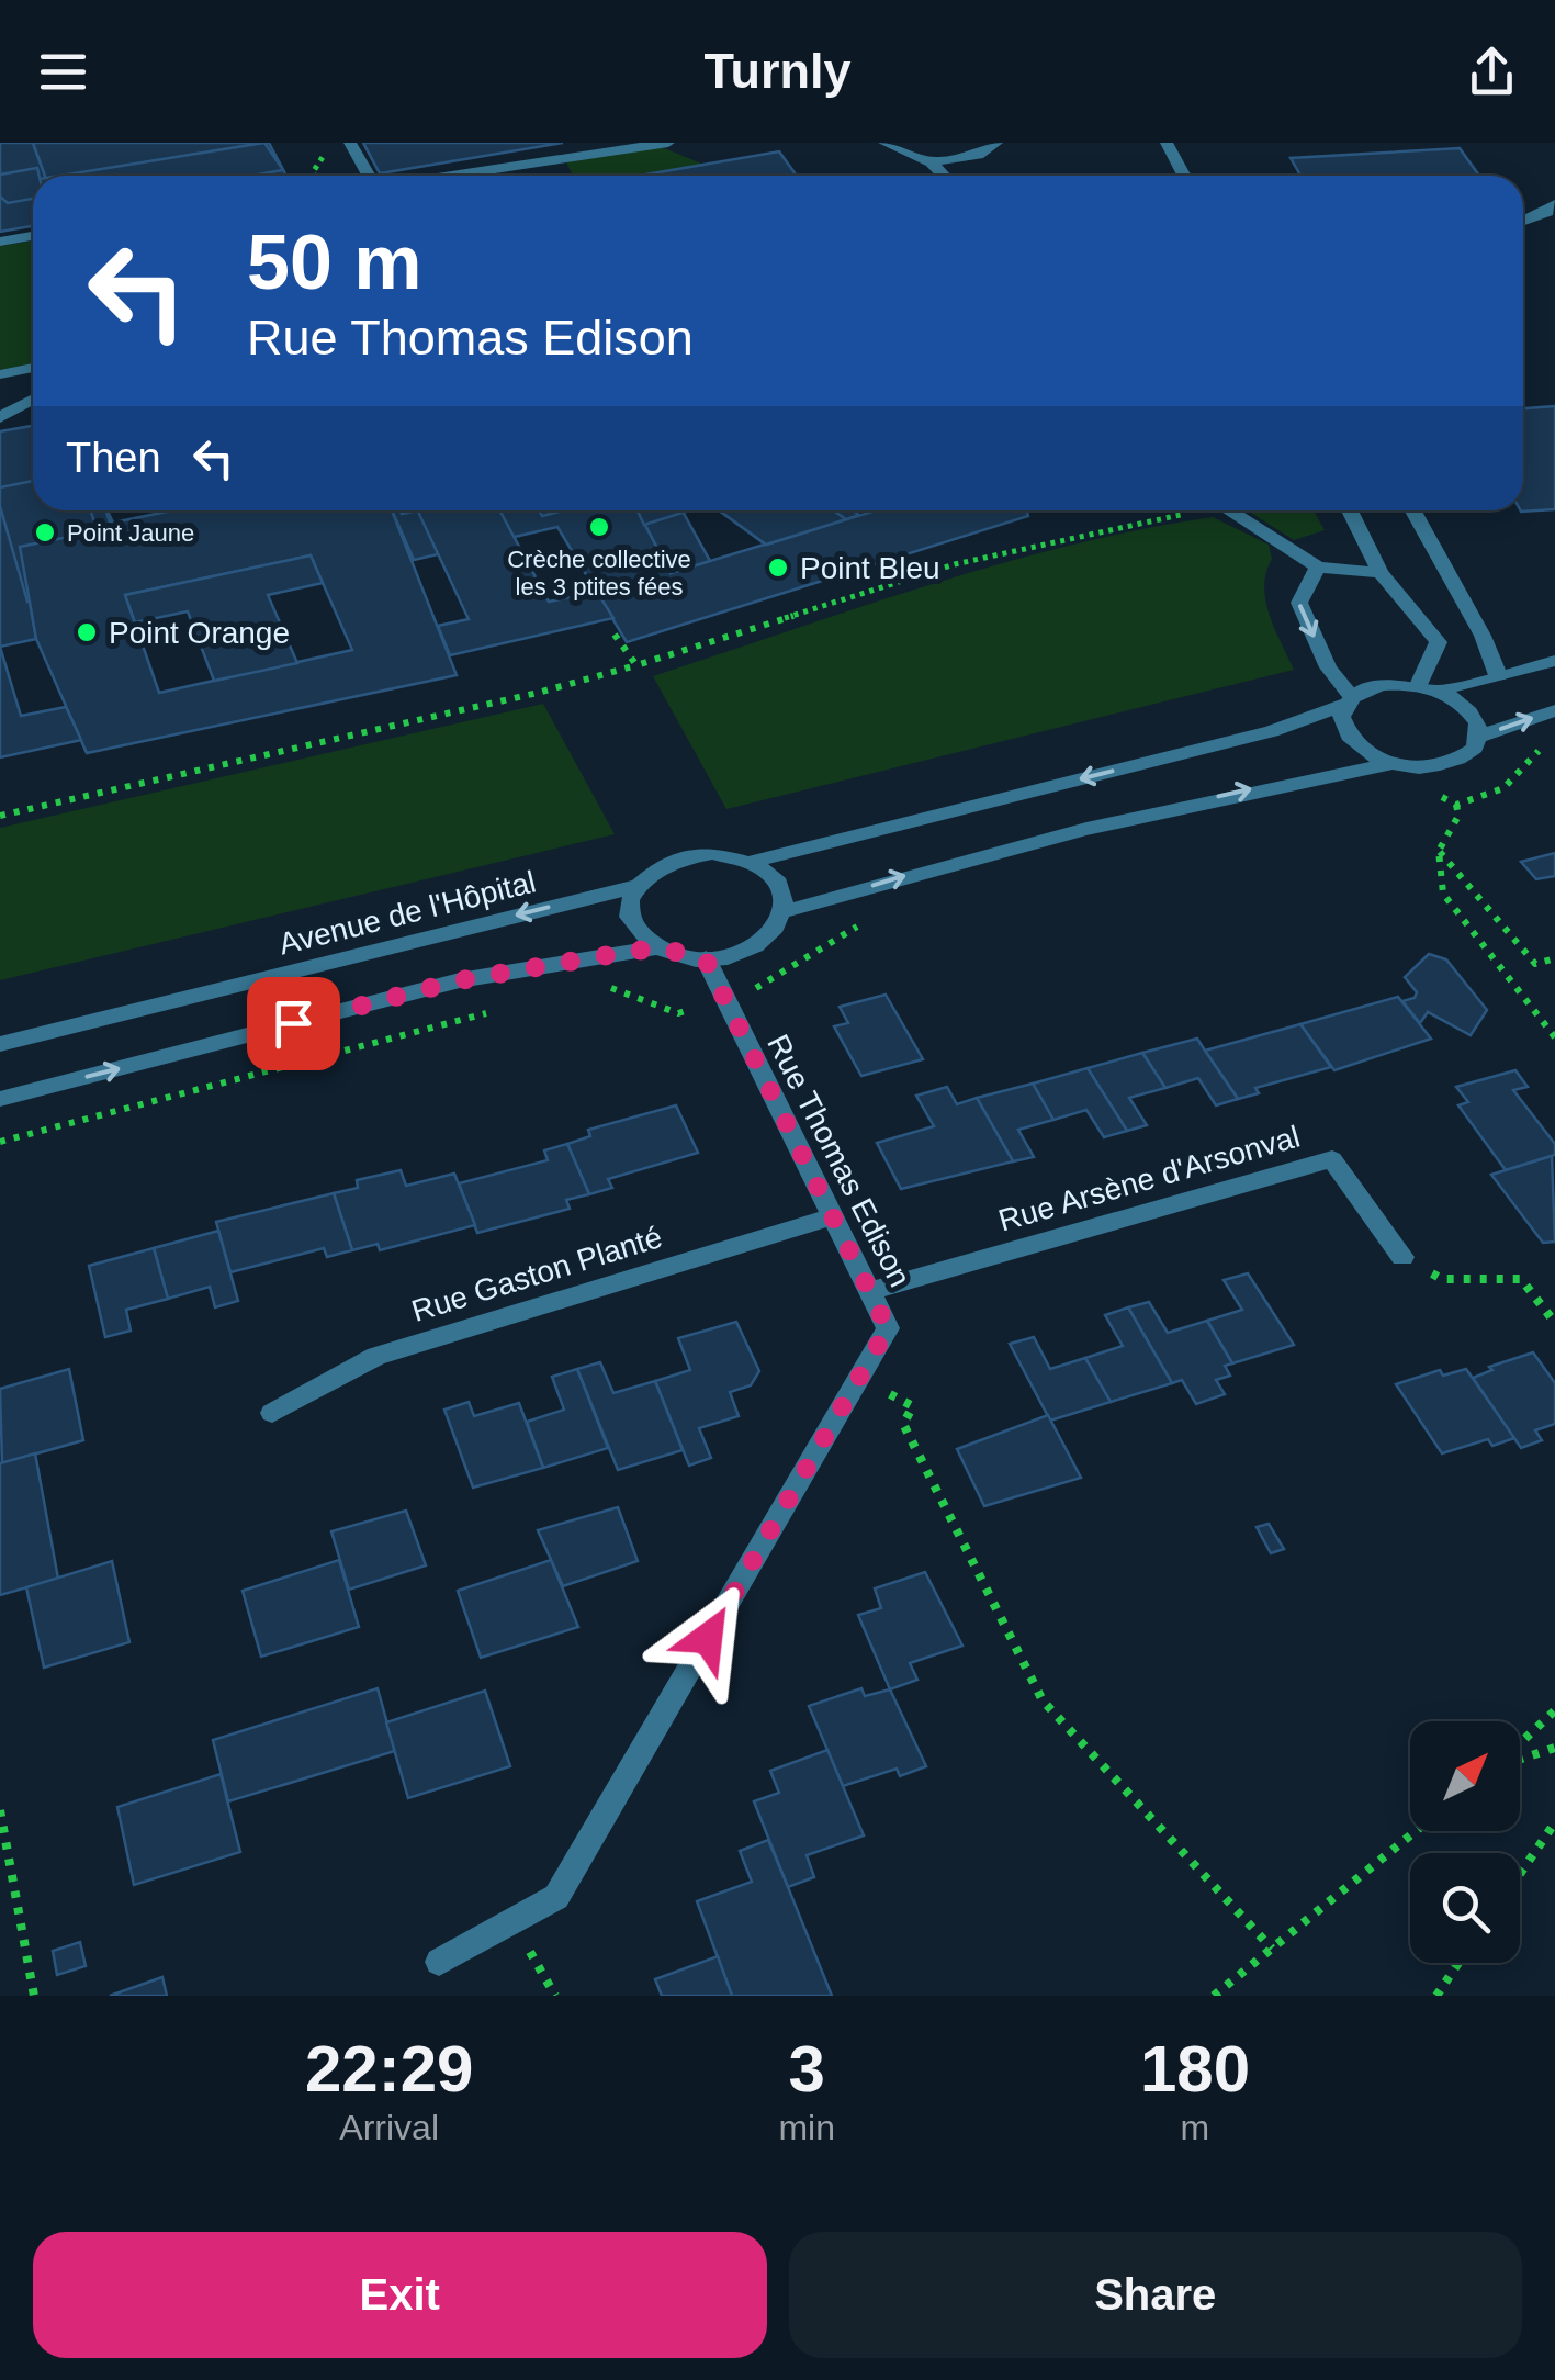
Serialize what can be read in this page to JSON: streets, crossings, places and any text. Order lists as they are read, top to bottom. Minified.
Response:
{"streets":{"street":["Avenue de l'Hôpital","Rue Thomas Edison","Rue Arsène d'Arsonval","Rue Gaston Planté"]},"crossings":[["Avenue de l'Hôpital","Rue Thomas Edison"],["Rue Thomas Edison","Rue Arsène d'Arsonval"],["Rue Thomas Edison","Rue Gaston Planté"]],"places":["Crèche collective les 3 ptites fées","Point Jaune","Point Bleu","Point Orange"],"north":"top right","page":{"header":"Turnly","turn":["50 m","Rue Thomas Edison"],"then":"Then","eta":["22:29","Arrival","3","min","180","m"],"buttons":["Exit","Share"]}}
